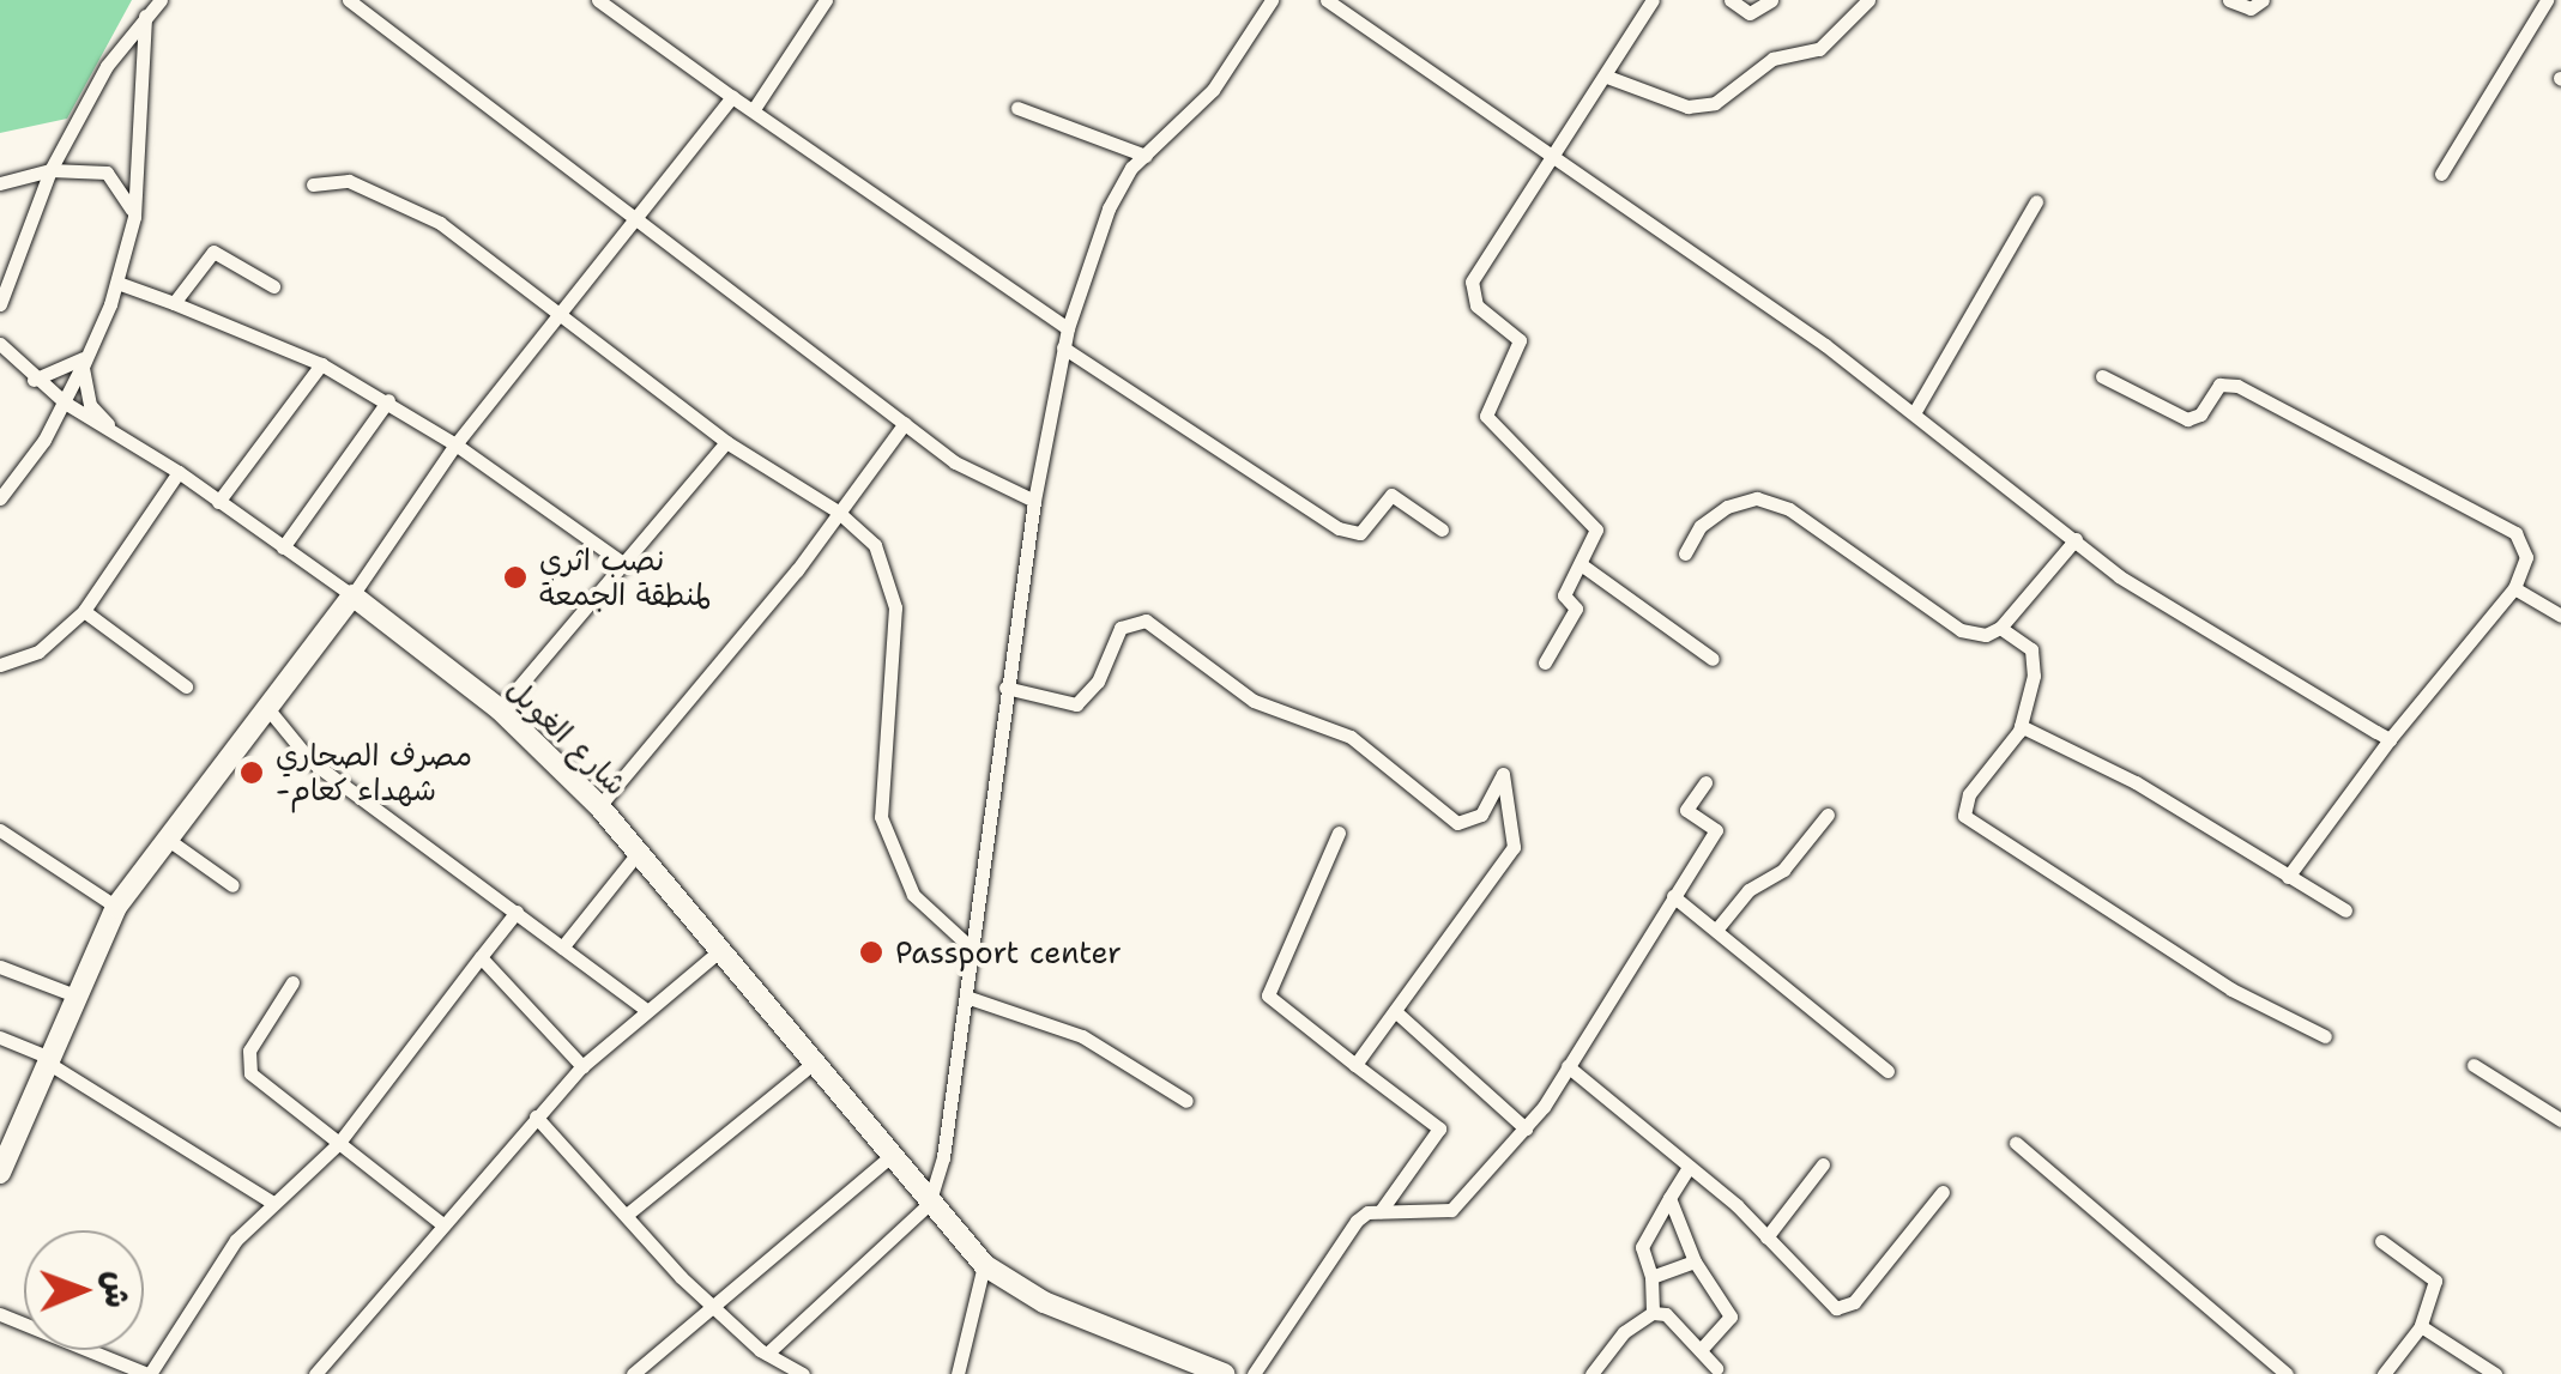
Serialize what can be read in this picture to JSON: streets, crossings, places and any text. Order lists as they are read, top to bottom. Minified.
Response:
{"streets":{"street":["شارع الغويل"]},"places":["نصب اثري لمنطقة الجمعة","مصرف الصحاري -شهداء كعام","Passport center"],"north":"right"}
